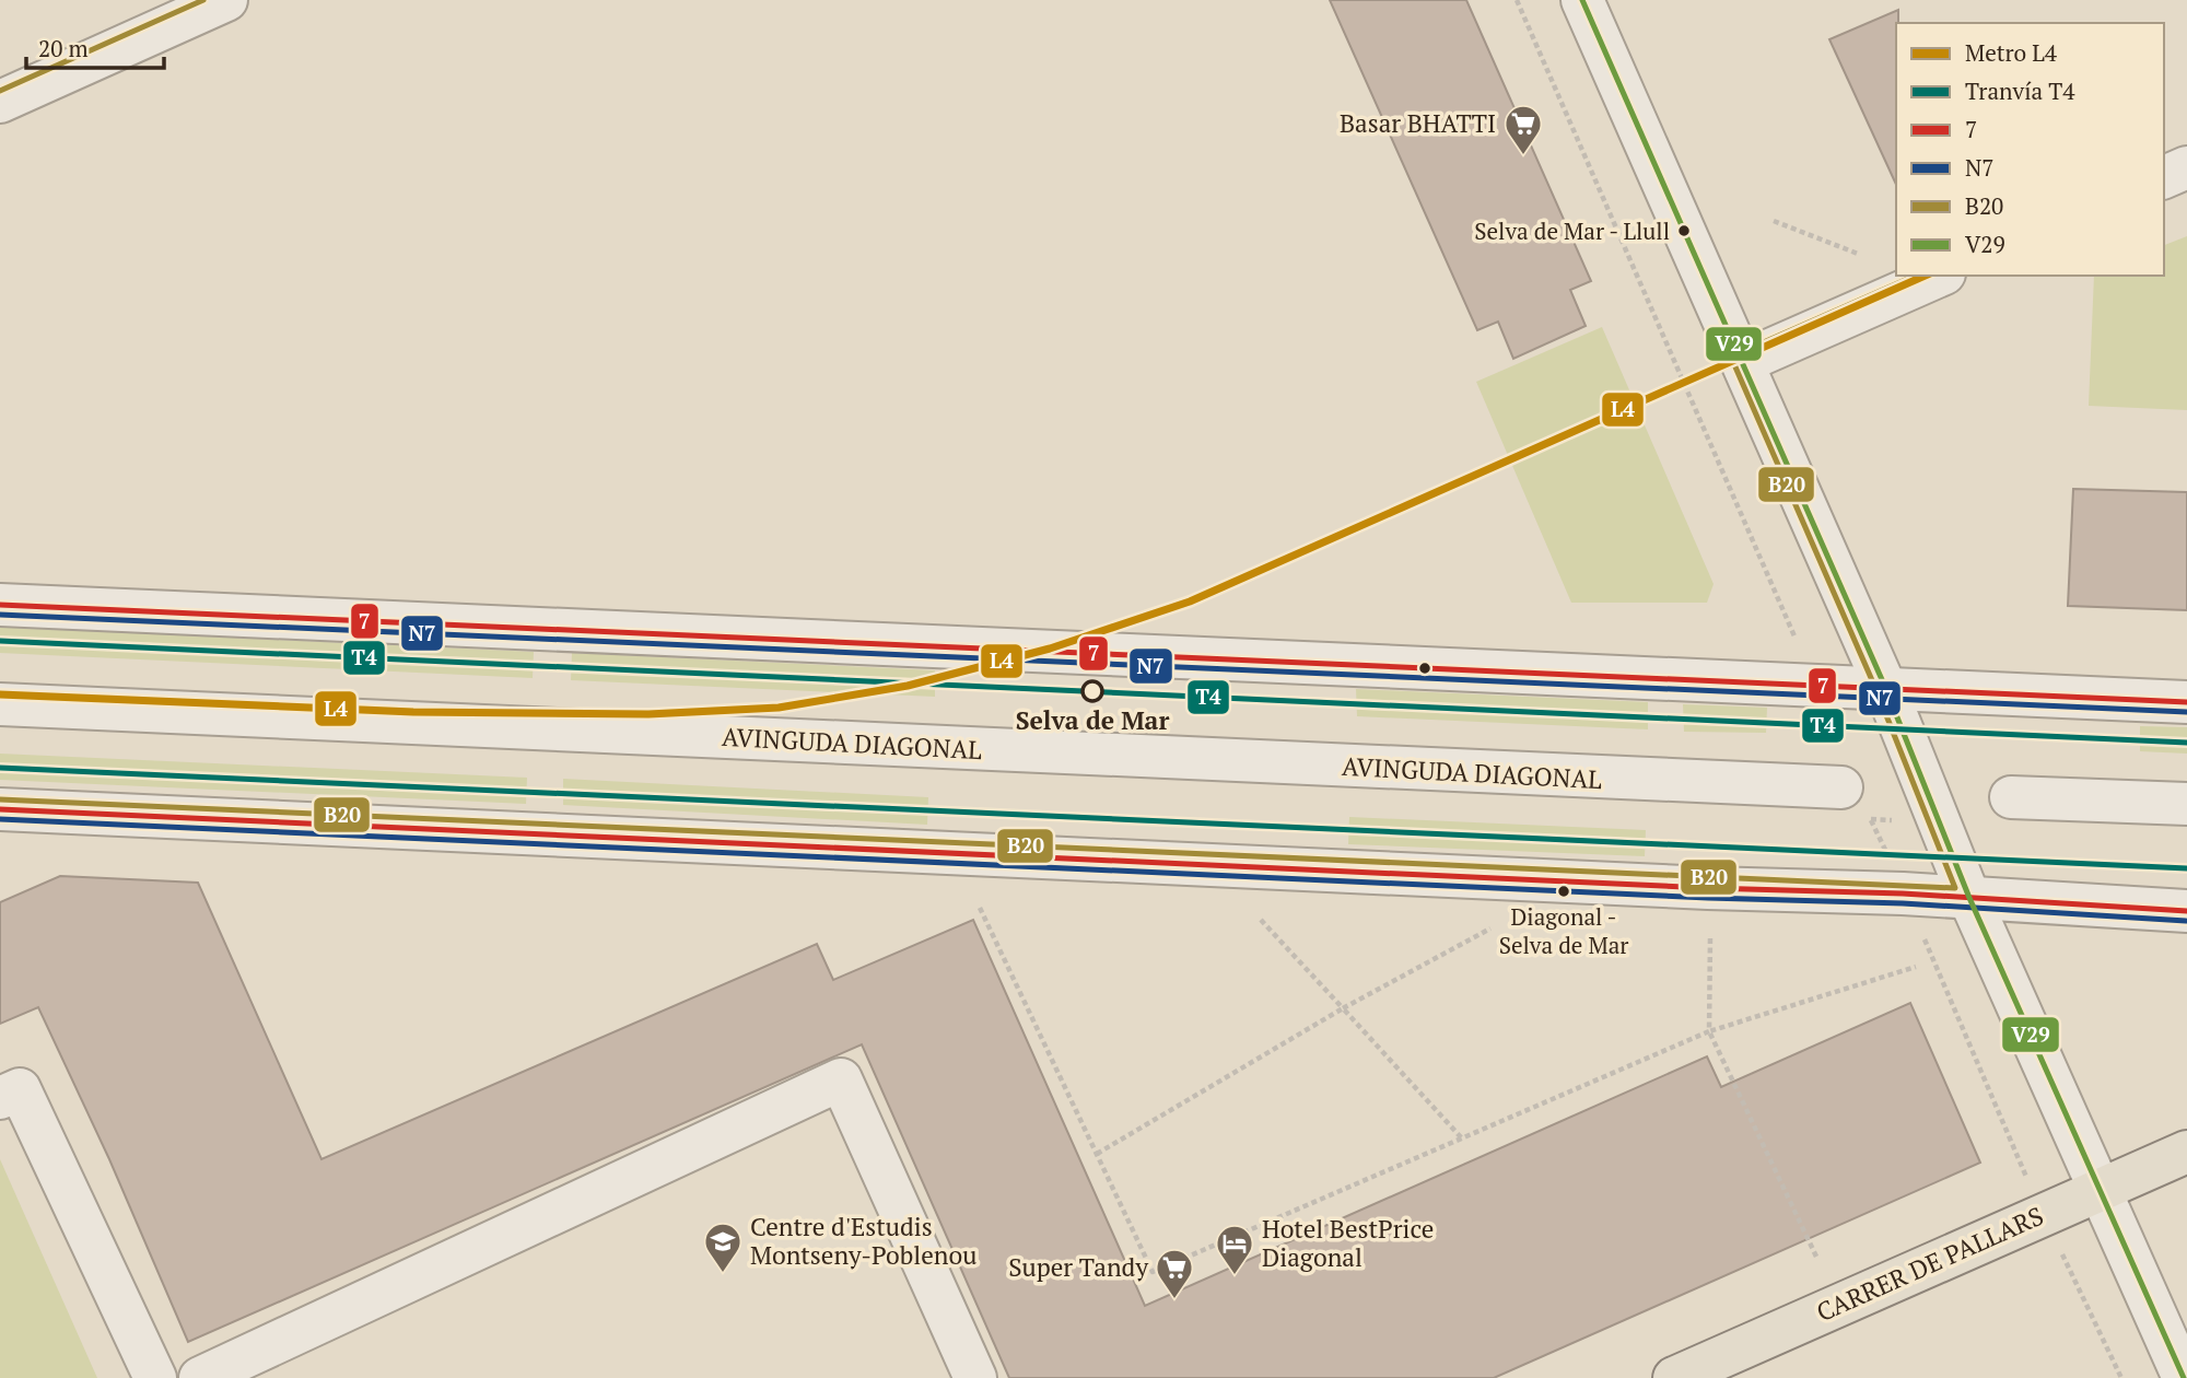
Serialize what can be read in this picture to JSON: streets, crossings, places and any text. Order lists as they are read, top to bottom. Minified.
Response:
{"streets":{"main road":["CARRER DE PALLARS"],"street":["AVINGUDA DIAGONAL"]},"places":{"supermarket":["Basar BHATTI","Super Tandy"],"other":["Selva de Mar - Llull","Selva de Mar","Diagonal - Selva de Mar"],"school or university":["Centre d'Estudis Montseny-Poblenou"],"hotel":["Hotel BestPrice Diagonal"]},"lines":["transit line B20","transit line V29","metro line L4","transit line 7","transit line N7","tram line T4"],"legend":["Metro L4","Tranvía T4","7","N7","B20","V29"],"scale_bar":"20 m"}
